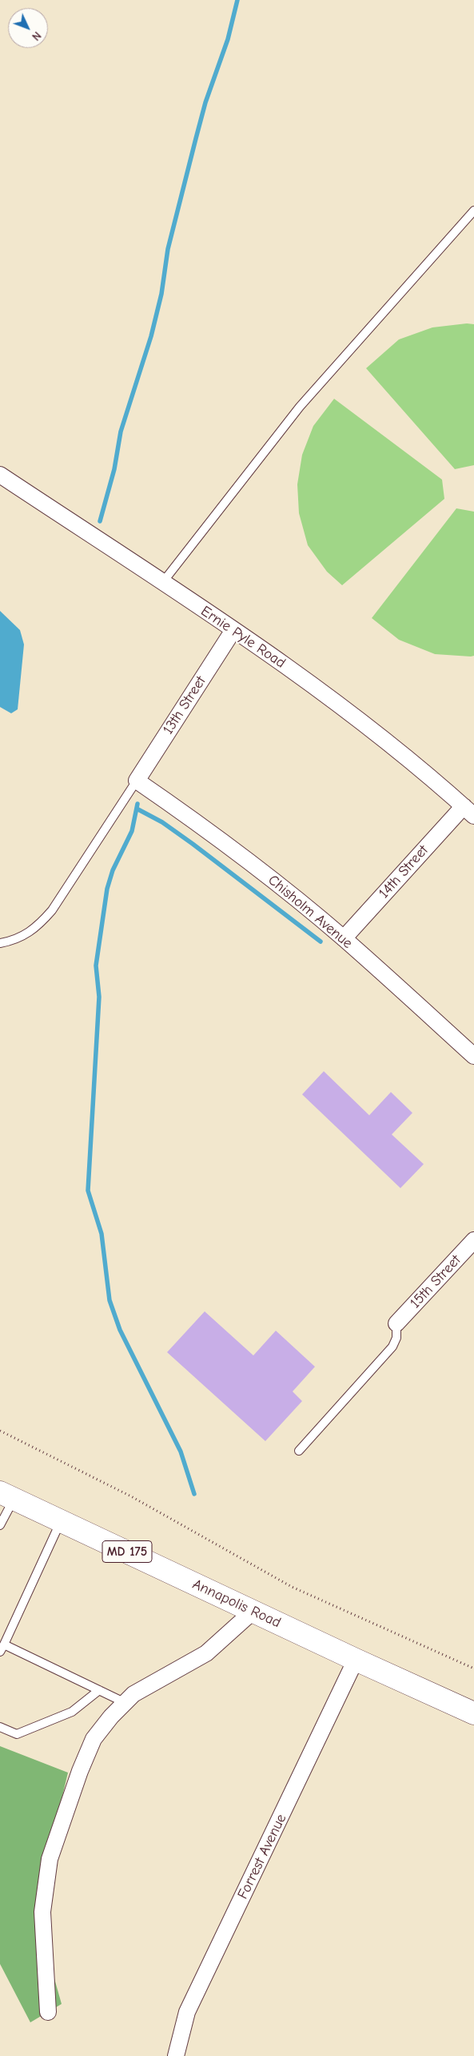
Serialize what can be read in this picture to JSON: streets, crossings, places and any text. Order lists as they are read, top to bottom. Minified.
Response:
{"streets":{"main road":["MD 175","Annapolis Road"],"street":["Ernie Pyle Road","13th Street","14th Street","Chisholm Avenue","15th Street","Forrest Avenue"]},"crossings":[["Ernie Pyle Road","13th Street"],["Ernie Pyle Road","14th Street"],["13th Street","Chisholm Avenue"],["14th Street","Chisholm Avenue"],["Annapolis Road","Forrest Avenue"]],"north":"bottom right"}
